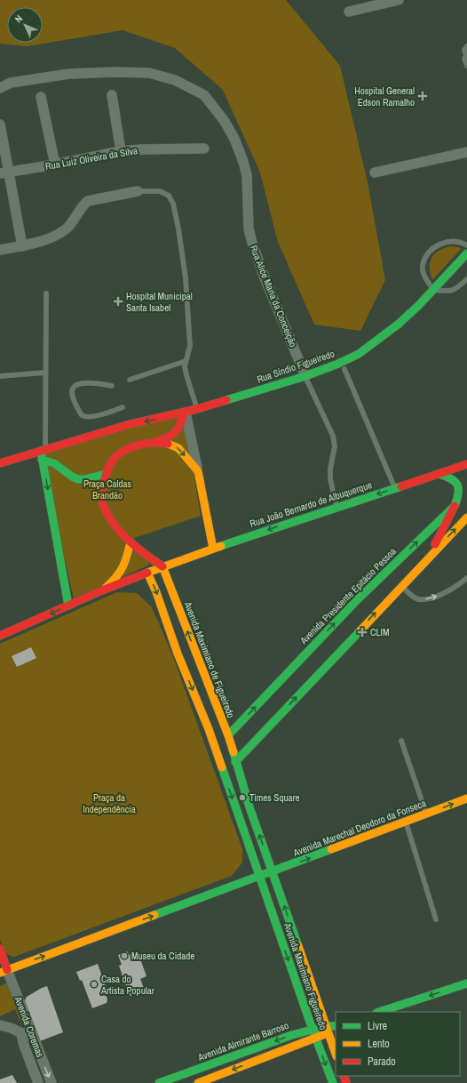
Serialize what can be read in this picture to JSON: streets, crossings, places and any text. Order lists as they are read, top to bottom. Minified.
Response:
{"streets":{"main road":["Rua Síndio Figueiredo","Rua João Bernardo de Albuquerque","Avenida Presidente Epitácio Pessoa","Avenida Maximiano de Figueiredo","Avenida Marechal Deodoro da Fonseca","Avenida Maximiano Figueiredo","Avenida Almirante Barroso"],"street":["Rua Luiz Oliveira da Silva","Rua Alice Maria da Conceição","Avenida Coremas"]},"crossings":[["Rua Alice Maria da Conceição","Rua Síndio Figueiredo"],["Rua João Bernardo de Albuquerque","Avenida Maximiano de Figueiredo"],["Avenida Presidente Epitácio Pessoa","Avenida Maximiano de Figueiredo"],["Avenida Marechal Deodoro da Fonseca","Avenida Maximiano Figueiredo"],["Avenida Maximiano Figueiredo","Avenida Almirante Barroso"]],"one_way":["Rua João Bernardo de Albuquerque","Avenida Marechal Deodoro da Fonseca","Avenida Almirante Barroso"],"parks":["Praça Caldas Brandão","Praça da Independência"],"places":{"health":["Hospital General Edson Ramalho","Hospital Municipal Santa Isabel","CLIM"],"other":["Times Square","Museu da Cidade","Casa do Artista Popular"]},"legend":["Livre","Lento","Parado"],"north":"top left"}
